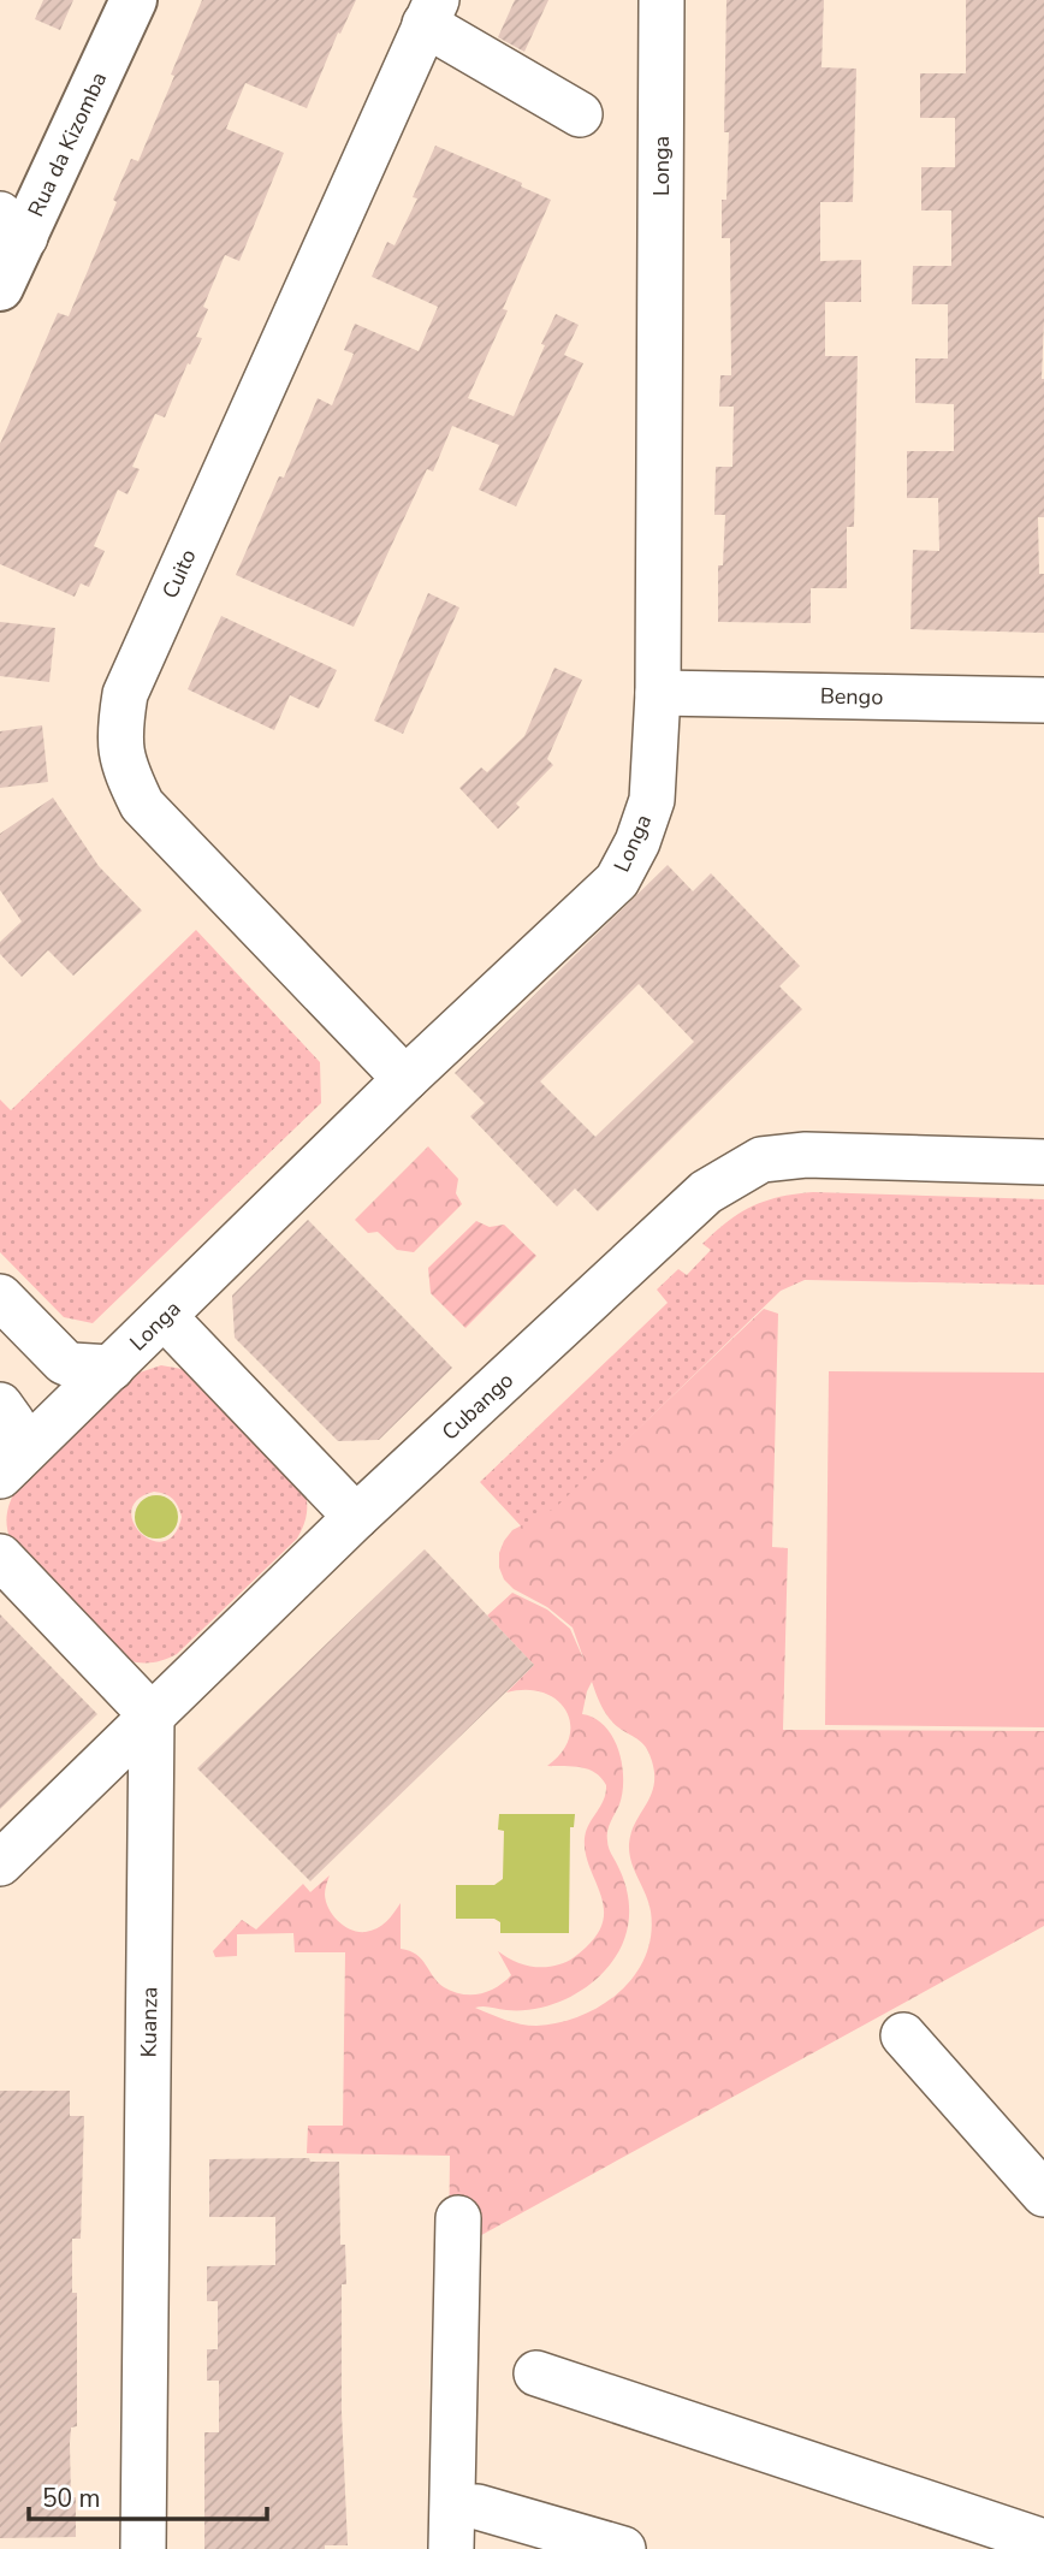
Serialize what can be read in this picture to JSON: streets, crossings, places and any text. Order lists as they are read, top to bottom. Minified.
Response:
{"streets":{"main road":["Rua da Kizomba"],"street":["Longa","Cuito","Bengo","Cubango","Kuanza"]},"crossings":[["Longa","Cuito"],["Longa","Bengo"],["Cubango","Kuanza"]],"scale_bar":"50 m"}
